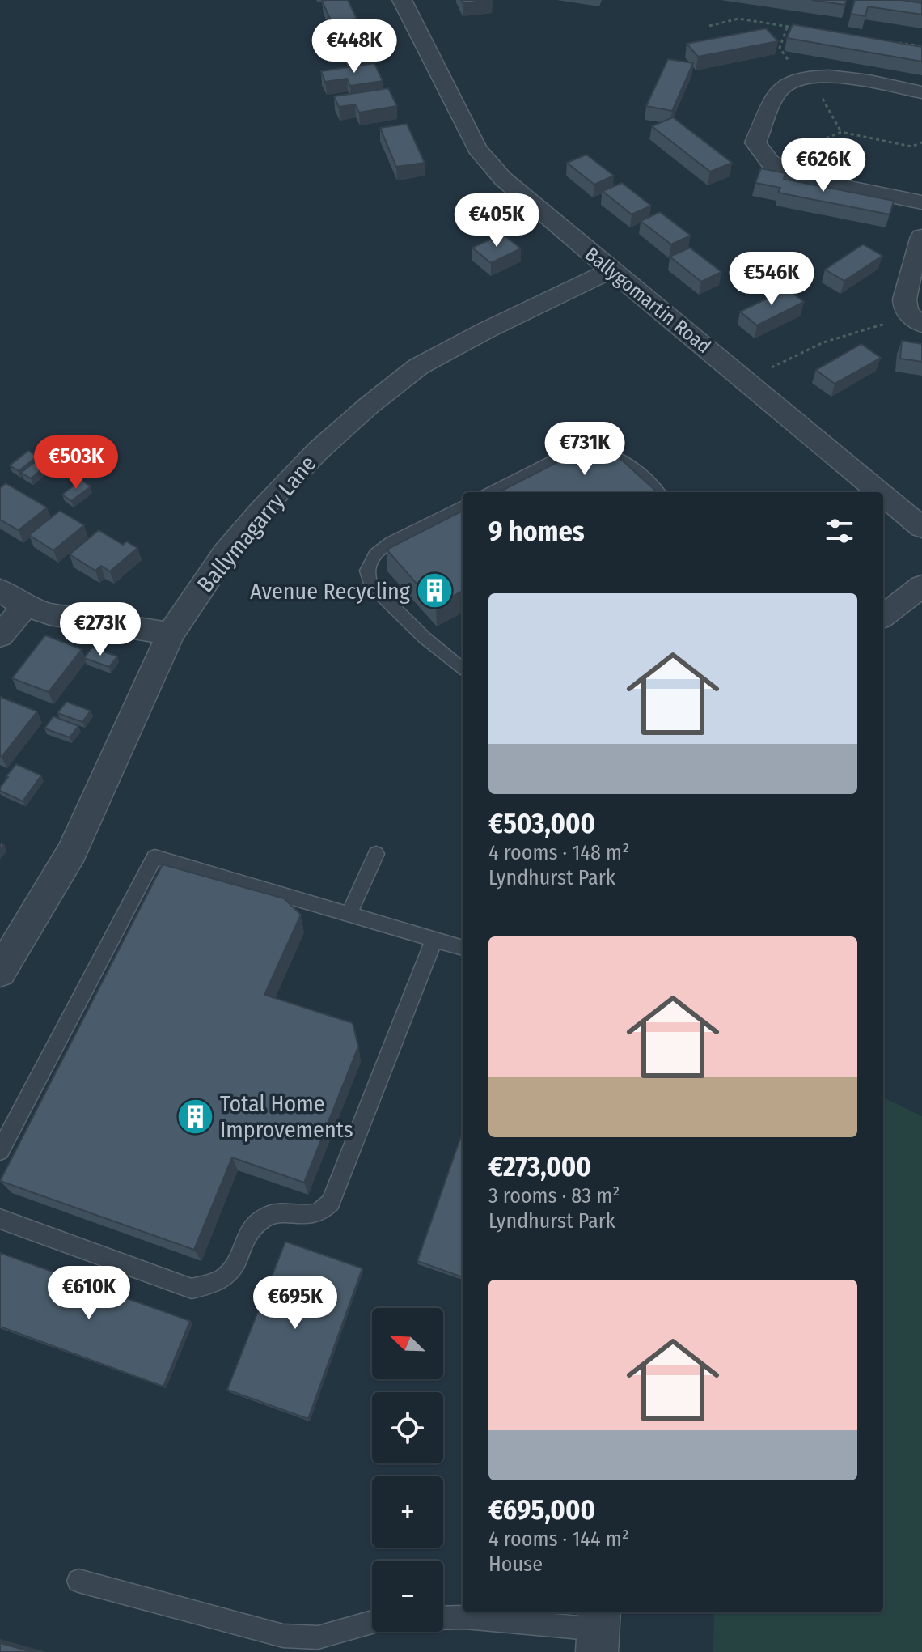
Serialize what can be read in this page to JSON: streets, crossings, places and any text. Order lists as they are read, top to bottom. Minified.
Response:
{"streets":{"street":["Ballygomartin Road","Ballymagarry Lane"]},"crossings":[["Ballygomartin Road","Ballymagarry Lane"]],"places":{"building":["Avenue Recycling","Total Home Improvements"]},"north":"top left","page":{"price":["€448K","€626K","€405K","€546K","€731K","€503K","€273K","€610K","€695K"],"heading":"9 homes","list":[{"name":"€503,000","note":"4 rooms · 148 m² · Lyndhurst Park"},{"name":"€273,000","note":"3 rooms · 83 m² · Lyndhurst Park"},{"name":"€695,000","note":"4 rooms · 144 m² · House"}],"map_buttons":["+","−"]}}
